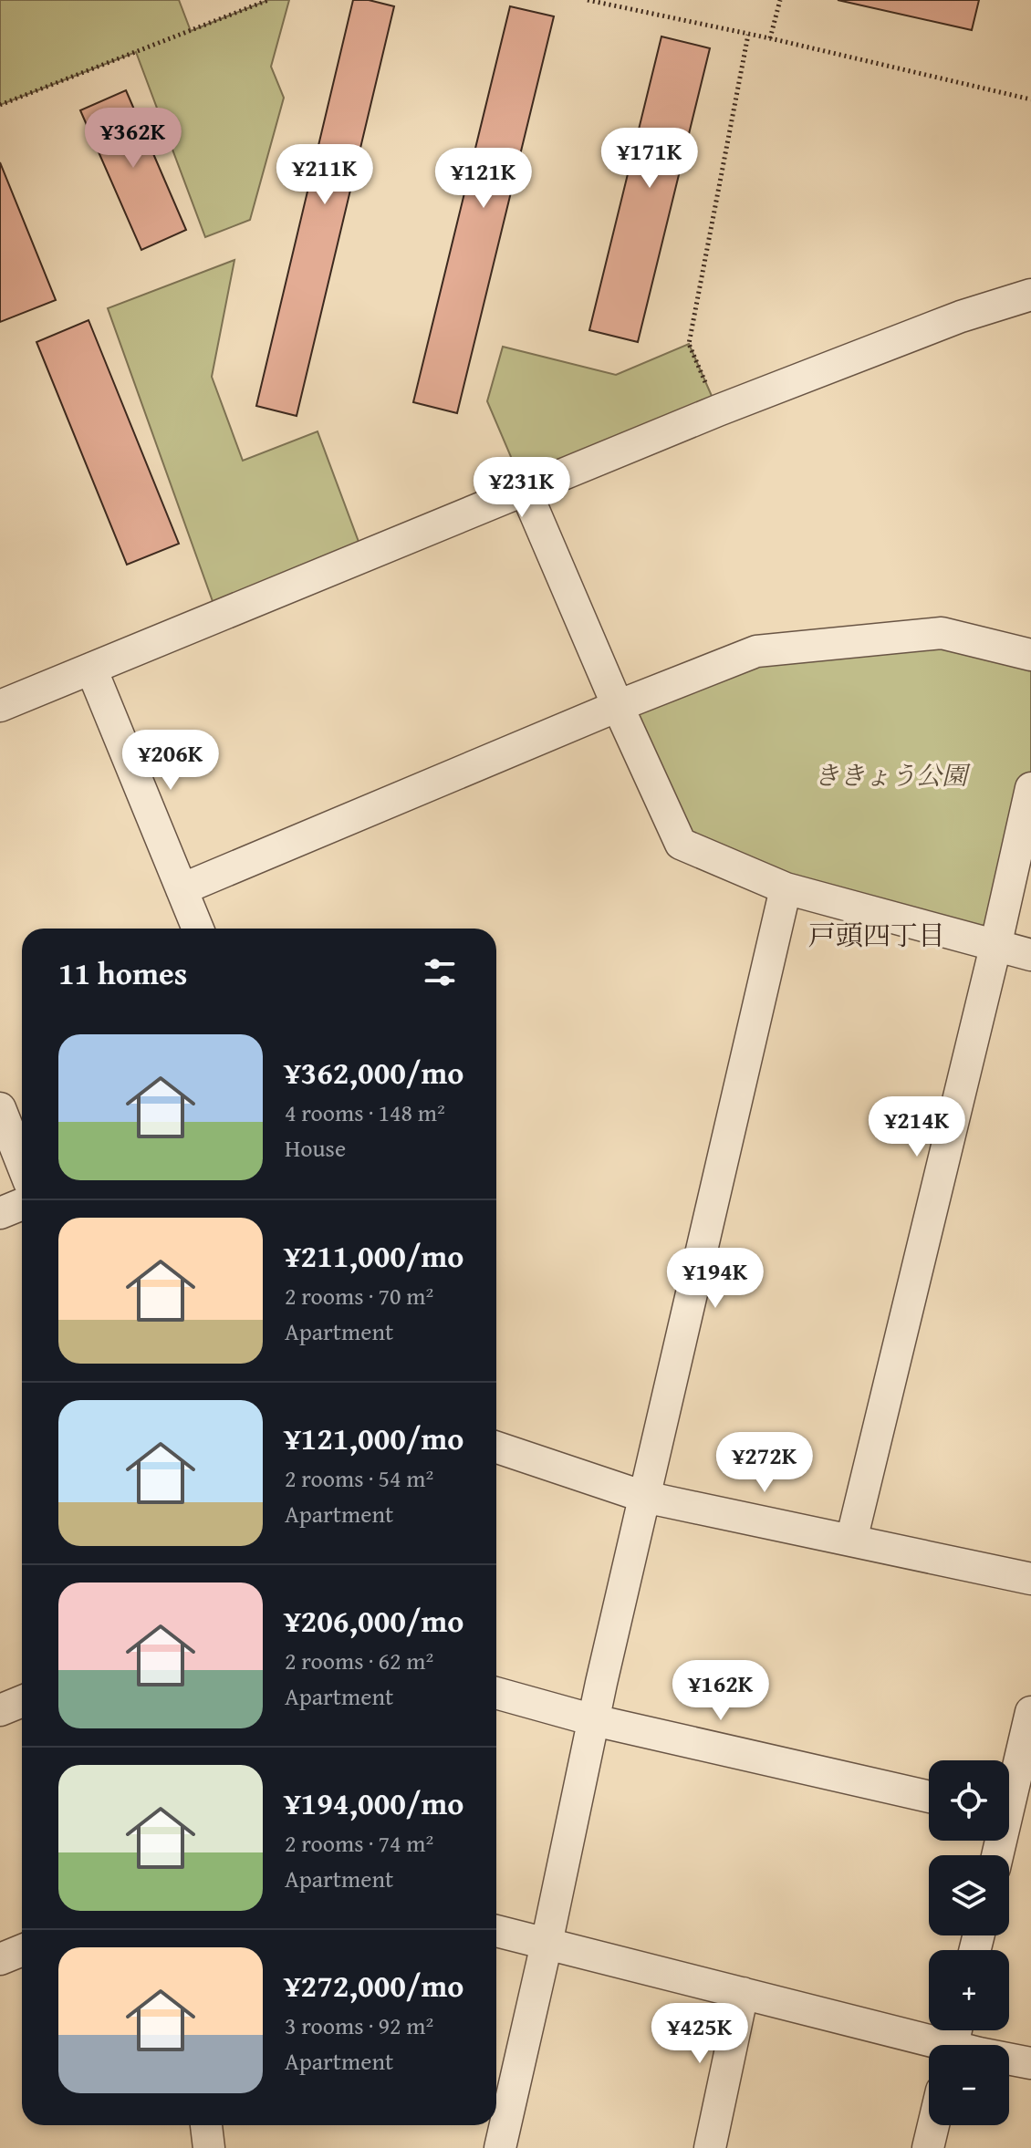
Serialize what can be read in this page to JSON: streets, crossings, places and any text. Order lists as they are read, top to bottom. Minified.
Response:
{"districts":["戸頭四丁目"],"parks":["ききょう公園"],"page":{"price":["¥362K","¥171K","¥211K","¥121K","¥231K","¥206K","¥214K","¥194K","¥272K","¥162K","¥425K"],"heading":"11 homes","list":[{"name":"¥362,000/mo","note":"4 rooms · 148 m² · House"},{"name":"¥211,000/mo","note":"2 rooms · 70 m² · Apartment"},{"name":"¥121,000/mo","note":"2 rooms · 54 m² · Apartment"},{"name":"¥206,000/mo","note":"2 rooms · 62 m² · Apartment"},{"name":"¥194,000/mo","note":"2 rooms · 74 m² · Apartment"},{"name":"¥272,000/mo","note":"3 rooms · 92 m² · Apartment"}],"map_buttons":["+","−"]}}
